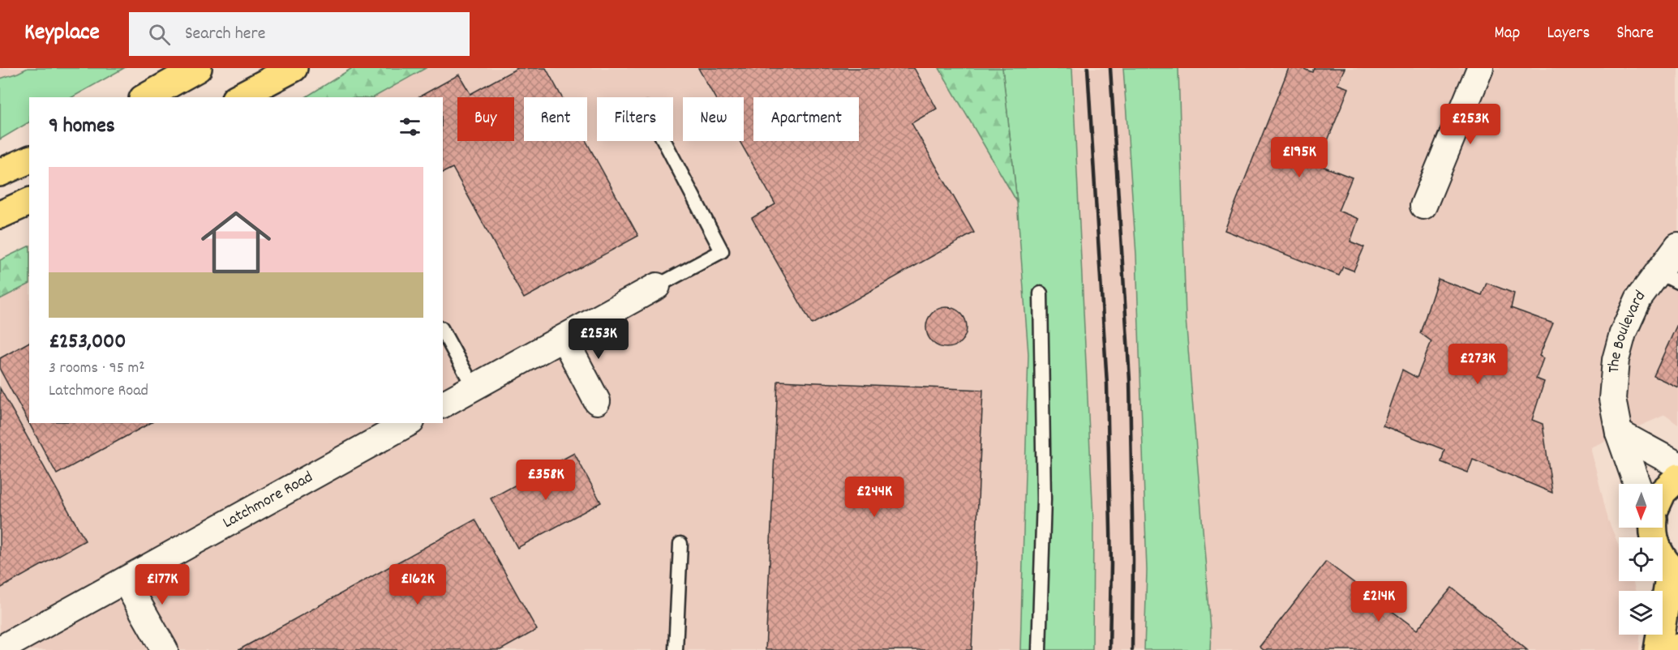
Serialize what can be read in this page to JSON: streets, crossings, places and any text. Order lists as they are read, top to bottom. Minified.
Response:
{"streets":{"street":["The Boulevard","Latchmore Road"]},"north":"bottom","page":{"header":"Keyplace","search":"Search here","nav":["Map","Layers","Share"],"chip":["Buy","Rent","Filters","New","Apartment"],"heading":"9 homes","price":["£253K","£195K","£253K","£273K","£358K","£244K","£177K","£162K","£214K"],"list":[{"name":"£253,000","note":"3 rooms · 95 m² · Latchmore Road"}]}}
